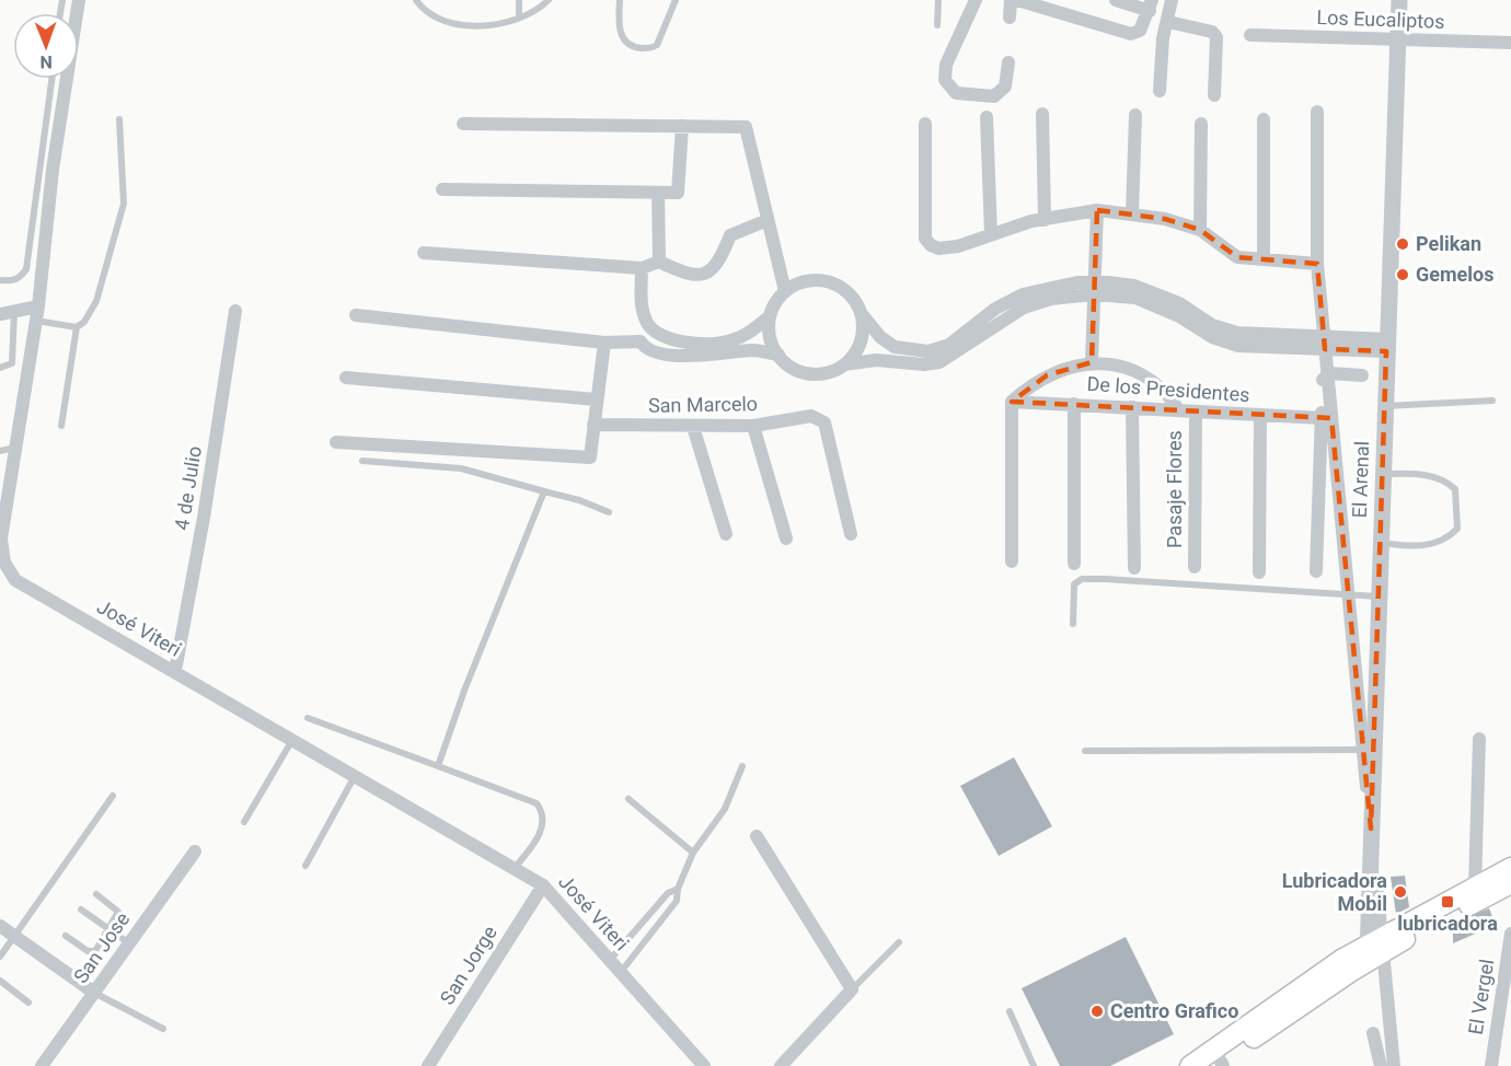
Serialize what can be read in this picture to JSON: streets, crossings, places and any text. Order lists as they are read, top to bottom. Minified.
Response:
{"streets":{"street":["Los Eucaliptos","De los Presidentes","San Marcelo","El Arenal","4 de Julio","Pasaje Flores","José Viteri","San Jose","San Jorge","El Vergel"]},"crossings":[["Los Eucaliptos","El Arenal"],["De los Presidentes","Pasaje Flores"],["4 de Julio","José Viteri"],["José Viteri","San Jorge"]],"places":{"other":["Pelikan","Gemelos","Lubricadora Mobil","Centro Grafico"],"transit":["lubricadora"]},"north":"bottom"}
